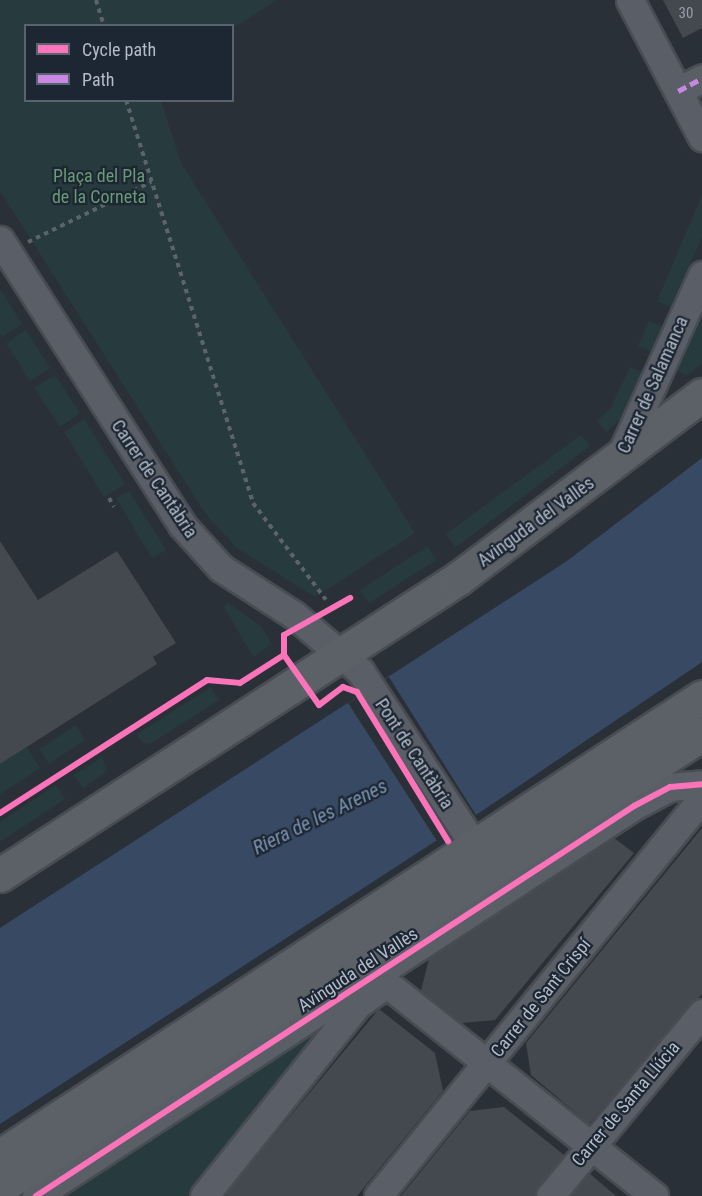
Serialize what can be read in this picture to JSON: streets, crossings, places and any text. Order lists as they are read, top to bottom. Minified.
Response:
{"streets":{"main road":["Avinguda del Vallès"],"street":["Carrer de Salamanca","Carrer de Cantàbria","Pont de Cantàbria","Carrer de Sant Crispí","Carrer de Santa Llúcia"]},"crossings":[["Carrer de Salamanca","Avinguda del Vallès"],["Carrer de Cantàbria","Avinguda del Vallès"],["Carrer de Cantàbria","Pont de Cantàbria"],["Avinguda del Vallès","Pont de Cantàbria"]],"water":["Riera de les Arenes"],"parks":["Plaça del Pla de la Corneta"],"house_numbers":["30"],"legend":["Cycle path","Path"]}
